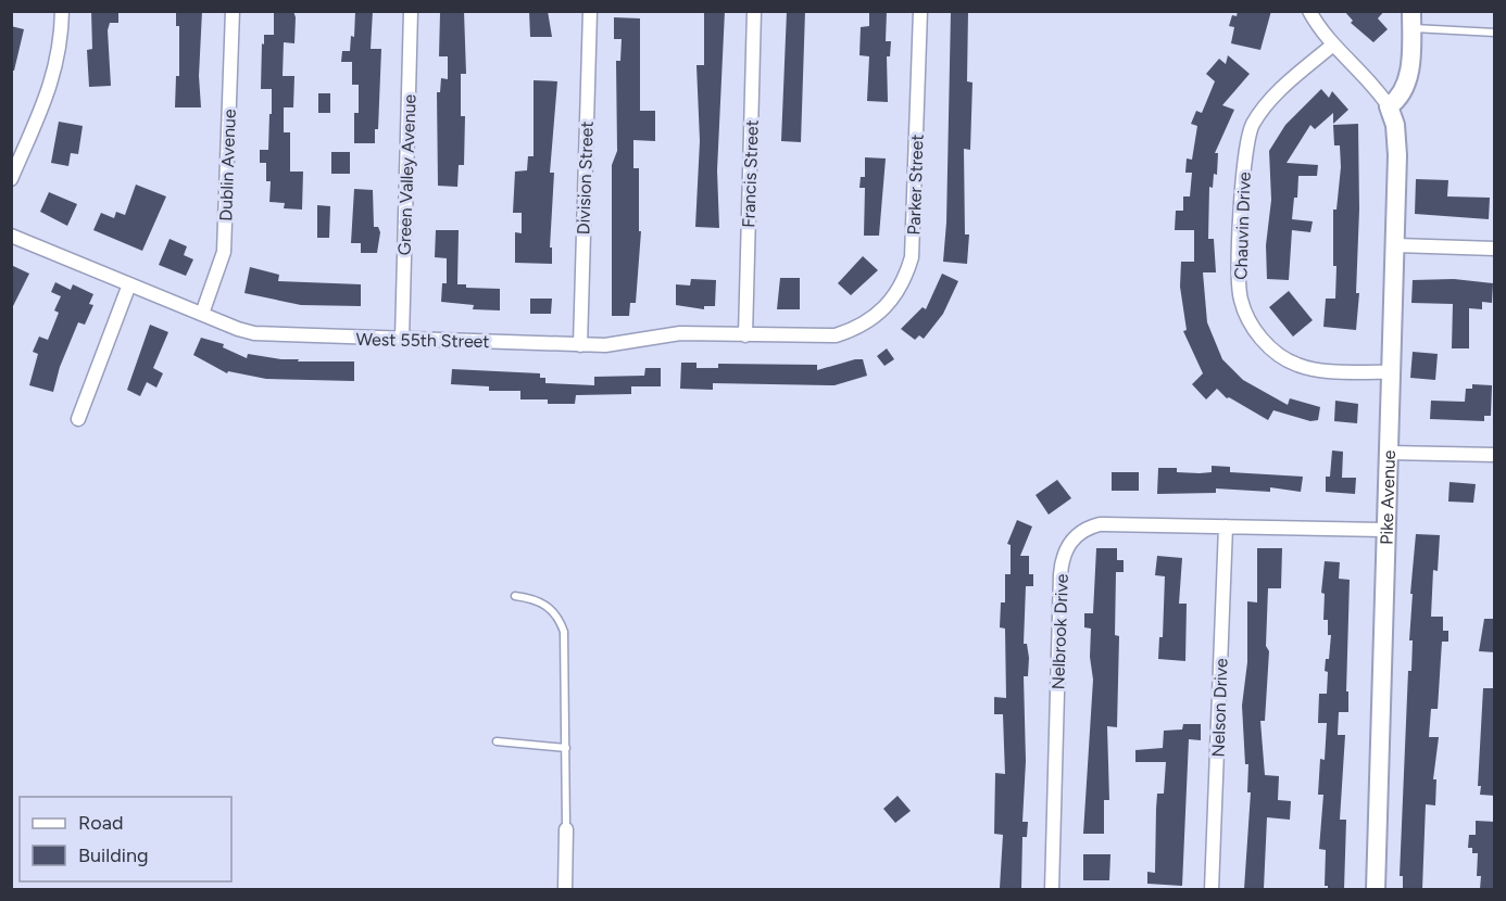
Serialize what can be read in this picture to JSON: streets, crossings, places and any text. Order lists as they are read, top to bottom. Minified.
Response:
{"streets":{"street":["Dublin Avenue","Francis Street","Green Valley Avenue","Division Street","Parker Street","Chauvin Drive","West 55th Street","Pike Avenue","Nelbrook Drive","Nelson Drive"]},"crossings":[["Dublin Avenue","West 55th Street"],["Francis Street","West 55th Street"],["Green Valley Avenue","West 55th Street"],["Division Street","West 55th Street"],["Parker Street","West 55th Street"],["Chauvin Drive","Pike Avenue"],["Pike Avenue","Nelbrook Drive"],["Nelbrook Drive","Nelson Drive"]],"legend":["Road","Building"]}
